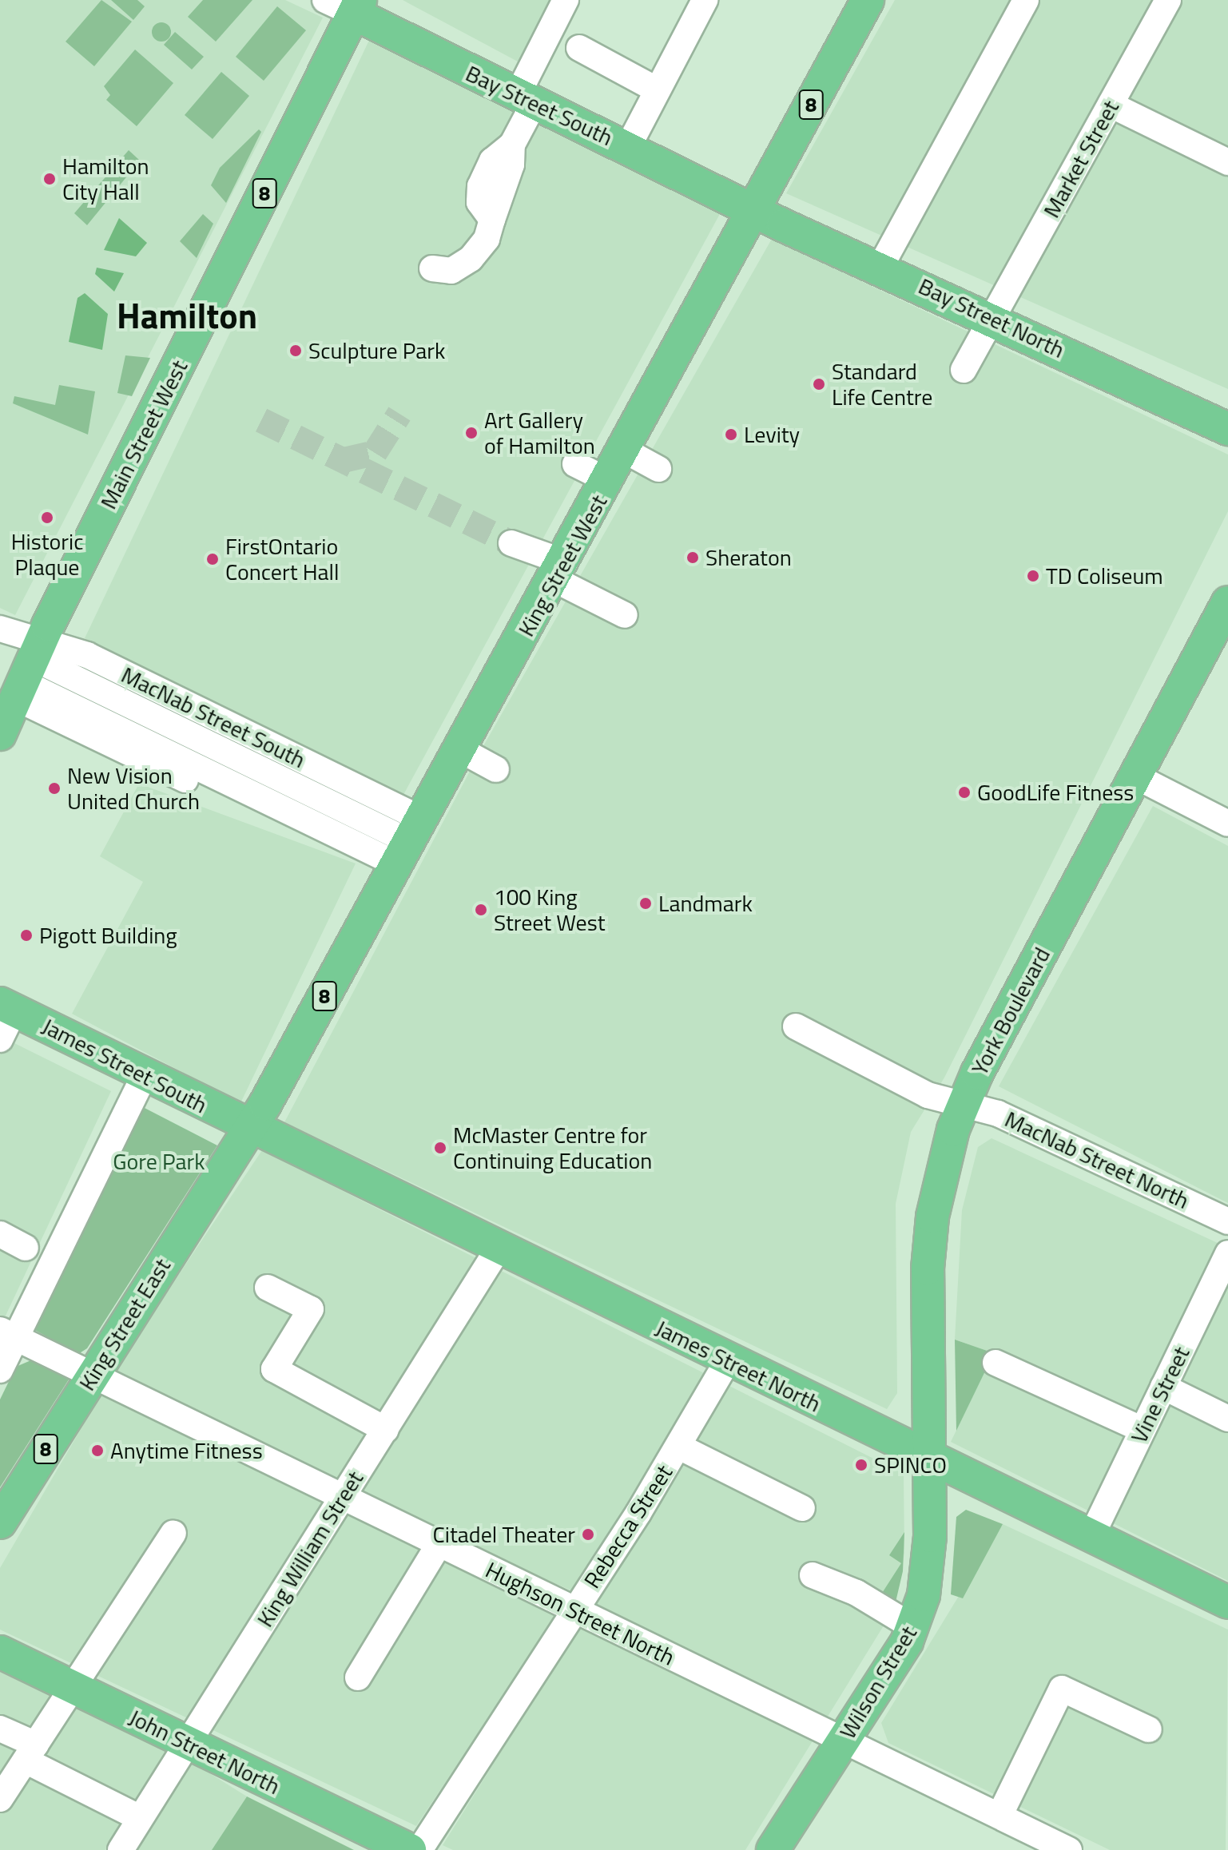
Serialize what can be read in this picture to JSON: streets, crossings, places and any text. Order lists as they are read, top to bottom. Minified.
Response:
{"streets":{"main road":["8","Bay Street South","Bay Street North","Main Street West","King Street West","York Boulevard","James Street South","King Street East","James Street North","Wilson Street","John Street North"],"street":["Market Street","MacNab Street South","MacNab Street North","Vine Street","Rebecca Street","King William Street","Hughson Street North"]},"crossings":[["Bay Street South","Bay Street North"],["Bay Street South","Main Street West"],["Bay Street South","King Street West"],["Market Street","Bay Street North"],["Bay Street North","King Street West"],["Main Street West","MacNab Street South"],["King Street West","MacNab Street South"],["King Street West","James Street South"],["King Street West","King Street East"],["King Street West","James Street North"],["York Boulevard","MacNab Street North"],["York Boulevard","James Street North"],["York Boulevard","Wilson Street"],["James Street South","King Street East"],["James Street South","James Street North"],["King Street East","James Street North"],["King Street East","Hughson Street North"],["James Street North","Vine Street"],["James Street North","Rebecca Street"],["James Street North","King William Street"],["James Street North","Wilson Street"],["Rebecca Street","Hughson Street North"],["King William Street","Hughson Street North"],["King William Street","John Street North"],["Hughson Street North","Wilson Street"]],"districts":["Hamilton"],"parks":["Gore Park"],"places":["Hamilton City Hall","Sculpture Park","Standard Life Centre","Art Gallery of Hamilton","Levity","Historic Plaque","Sheraton","FirstOntario Concert Hall","TD Coliseum","New Vision United Church","GoodLife Fitness","Landmark","100 King Street West","Pigott Building","McMaster Centre for Continuing Education","Anytime Fitness","SPINCO","Citadel Theater"]}
